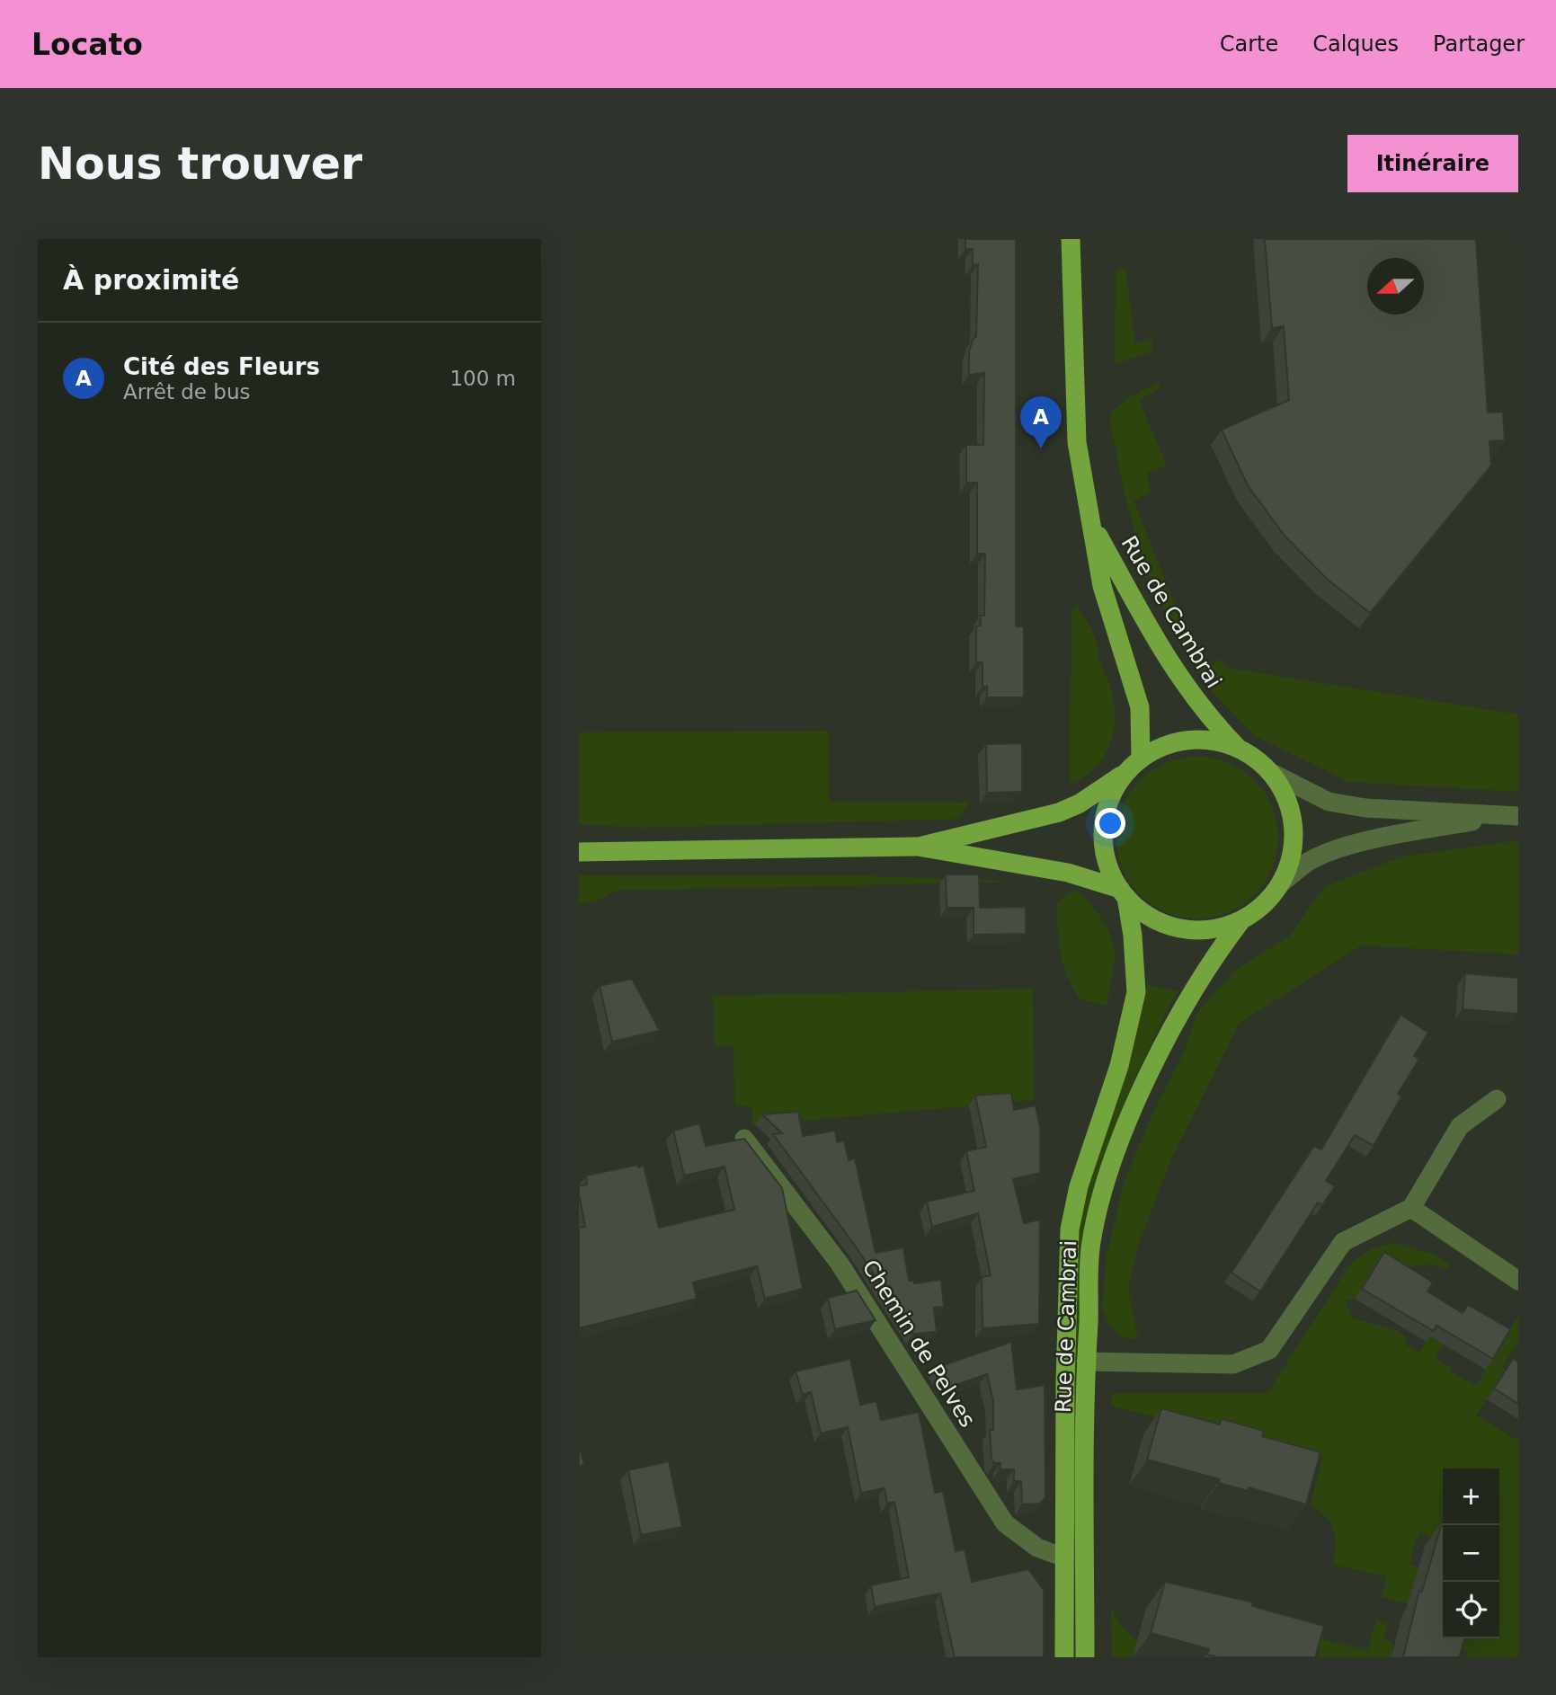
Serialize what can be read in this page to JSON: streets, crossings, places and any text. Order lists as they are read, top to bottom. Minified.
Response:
{"streets":{"main road":["Rue de Cambrai"],"street":["Chemin de Pelves"]},"crossings":[["Rue de Cambrai","Chemin de Pelves"]],"north":"left","page":{"header":"Locato","nav":["Carte","Calques","Partager"],"buttons":"Itinéraire","title":"Nous trouver","heading":"À proximité","list":[{"mark":"A","name":"Cité des Fleurs","note":"Arrêt de bus","value":"100 m"}],"pins":"A","map_buttons":["+","−"]}}
